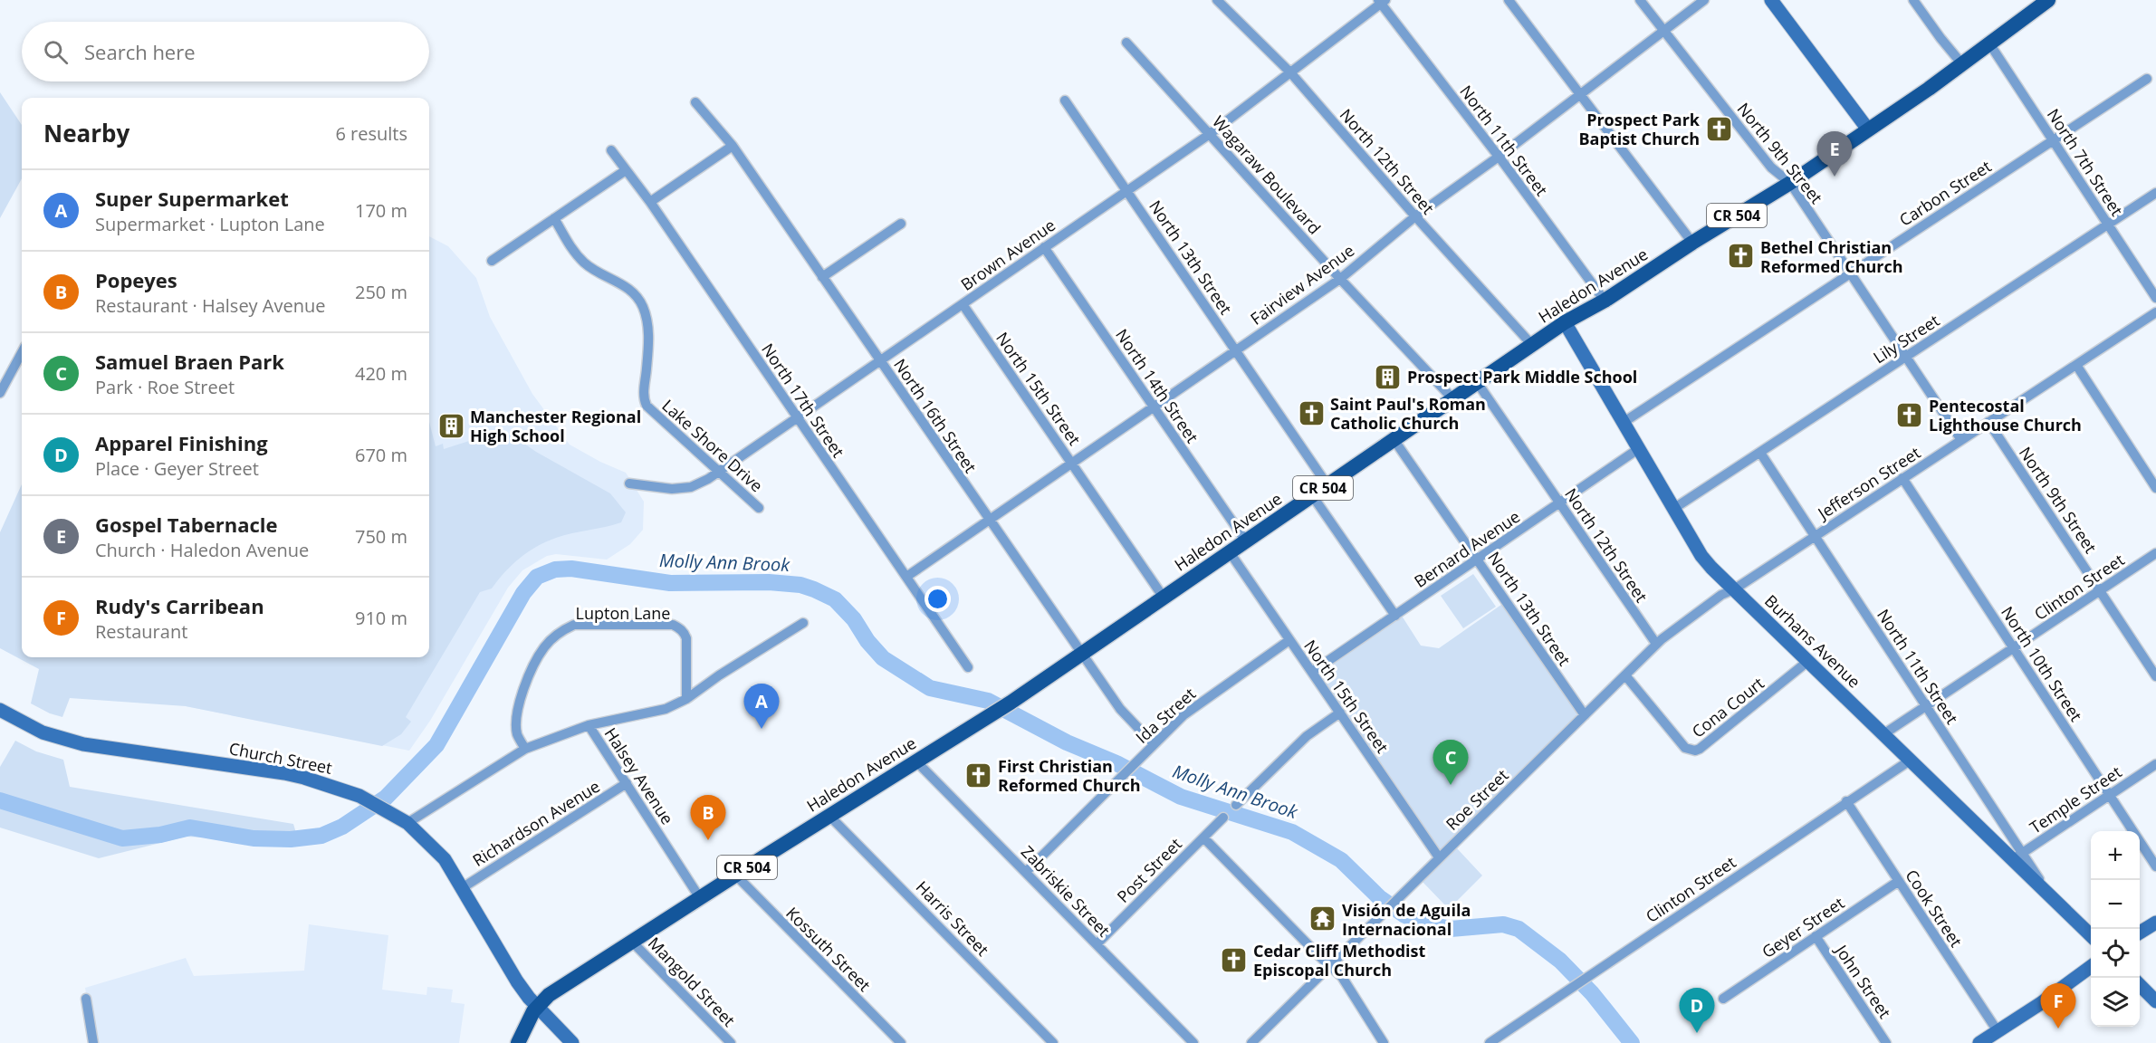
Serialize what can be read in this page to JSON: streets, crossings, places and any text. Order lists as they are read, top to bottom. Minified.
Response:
{"streets":{"main road":["CR 504","Haledon Avenue"],"street":["North 11th Street","North 9th Street","North 12th Street","North 7th Street","Wagaraw Boulevard","Carbon Street","Brown Avenue","North 13th Street","Fairview Avenue","Lily Street","North 14th Street","North 15th Street","North 17th Street","North 16th Street","Lake Shore Drive","Jefferson Street","Bernard Avenue","Clinton Street","Lupton Lane","Burhans Avenue","North 10th Street","Cona Court","Ida Street","Church Street","Halsey Avenue","Roe Street","Temple Street","Richardson Avenue","Post Street","Zabriskie Street","Cook Street","Harris Street","Geyer Street","Kossuth Street","Mangold Street","John Street"]},"crossings":[["North 11th Street","Brown Avenue"],["North 11th Street","Fairview Avenue"],["North 11th Street","Haledon Avenue"],["North 11th Street","Lily Street"],["North 11th Street","Jefferson Street"],["North 11th Street","Clinton Street"],["North 11th Street","Burhans Avenue"],["North 11th Street","Temple Street"],["North 9th Street","Carbon Street"],["North 9th Street","Fairview Avenue"],["North 9th Street","Haledon Avenue"],["North 9th Street","Lily Street"],["North 9th Street","Jefferson Street"],["North 9th Street","Clinton Street"],["North 12th Street","Brown Avenue"],["North 12th Street","Fairview Avenue"],["North 12th Street","Haledon Avenue"],["North 12th Street","Bernard Avenue"],["North 12th Street","Roe Street"],["North 7th Street","Carbon Street"],["North 7th Street","Haledon Avenue"],["North 7th Street","Lily Street"],["Wagaraw Boulevard","Brown Avenue"],["Wagaraw Boulevard","Fairview Avenue"],["Wagaraw Boulevard","Haledon Avenue"],["Carbon Street","Burhans Avenue"],["Brown Avenue","North 13th Street"],["Brown Avenue","North 14th Street"],["Brown Avenue","North 15th Street"],["Brown Avenue","North 17th Street"],["Brown Avenue","North 16th Street"],["Brown Avenue","Lake Shore Drive"],["North 13th Street","Fairview Avenue"],["North 13th Street","Haledon Avenue"],["North 13th Street","Bernard Avenue"],["North 13th Street","Roe Street"],["Fairview Avenue","North 14th Street"],["Fairview Avenue","North 15th Street"],["Fairview Avenue","North 17th Street"],["Fairview Avenue","North 16th Street"],["Haledon Avenue","North 14th Street"],["Haledon Avenue","North 15th Street"],["Haledon Avenue","North 16th Street"],["Haledon Avenue","Burhans Avenue"],["Haledon Avenue","Church Street"],["Haledon Avenue","Halsey Avenue"],["Haledon Avenue","Zabriskie Street"],["Haledon Avenue","Harris Street"],["Haledon Avenue","Kossuth Street"],["Haledon Avenue","Mangold Street"],["Lily Street","Burhans Avenue"],["North 15th Street","Bernard Avenue"],["North 15th Street","Ida Street"],["North 15th Street","Roe Street"],["North 16th Street","Ida Street"],["Jefferson Street","Burhans Avenue"],["Jefferson Street","North 10th Street"],["Jefferson Street","Roe Street"],["Bernard Avenue","Burhans Avenue"],["Clinton Street","Burhans Avenue"],["Clinton Street","North 10th Street"],["Clinton Street","Cook Street"],["Burhans Avenue","Cona Court"],["Burhans Avenue","Roe Street"],["Burhans Avenue","Temple Street"],["North 10th Street","Temple Street"],["Cona Court","Roe Street"],["Ida Street","Zabriskie Street"],["Church Street","Richardson Avenue"],["Halsey Avenue","Richardson Avenue"],["Post Street","Zabriskie Street"],["Cook Street","Geyer Street"],["Geyer Street","John Street"]],"water":["Molly Ann Brook"],"places":{"church":["Prospect Park Baptist Church","Bethel Christian Reformed Church","Saint Paul's Roman Catholic Church","Pentecostal Lighthouse Church","First Christian Reformed Church","Cedar Cliff Methodist Episcopal Church"],"building":["Prospect Park Middle School","Manchester Regional High School"],"temple":["Visión de Aguila Internacional"]},"page":{"search":"Search here","heading":["Nearby","6 results"],"pins":["E","A","C","B","F","D"],"list":[{"mark":"A","name":"Super Supermarket","note":"Supermarket · Lupton Lane","value":"170 m"},{"mark":"B","name":"Popeyes","note":"Restaurant · Halsey Avenue","value":"250 m"},{"mark":"C","name":"Samuel Braen Park","note":"Park · Roe Street","value":"420 m"},{"mark":"D","name":"Apparel Finishing","note":"Place · Geyer Street","value":"670 m"},{"mark":"E","name":"Gospel Tabernacle","note":"Church · Haledon Avenue","value":"750 m"},{"mark":"F","name":"Rudy's Carribean","note":"Restaurant","value":"910 m"}],"map_buttons":["+","−"]}}
